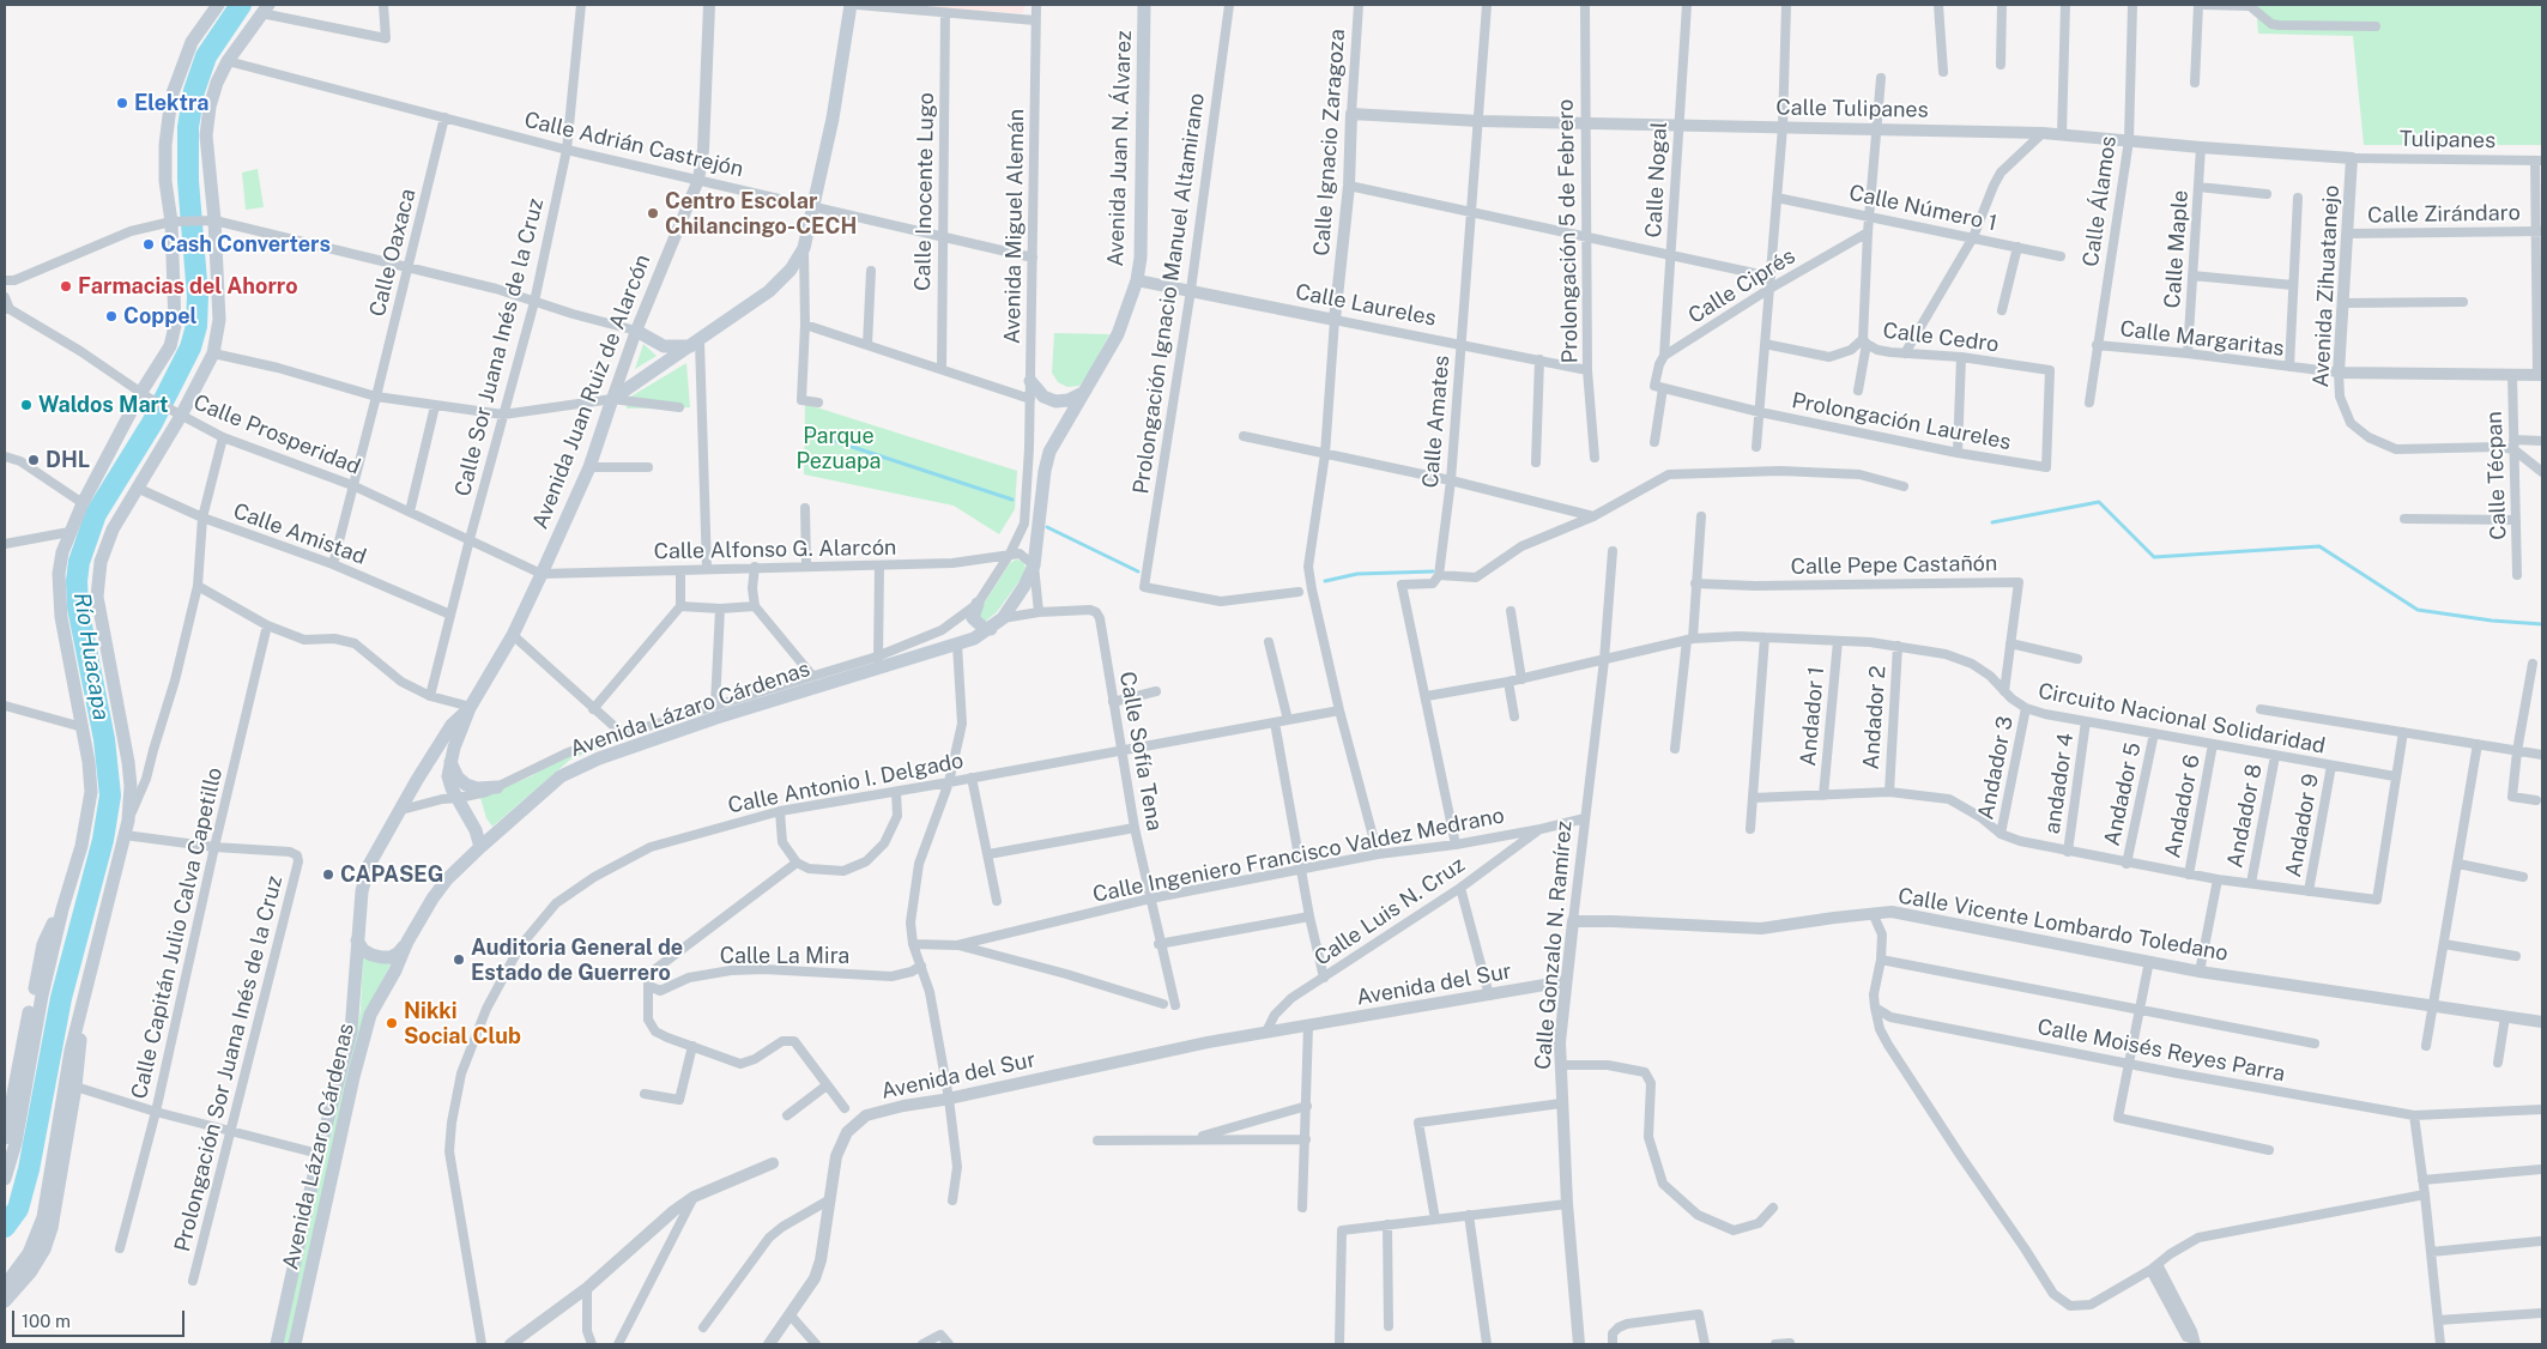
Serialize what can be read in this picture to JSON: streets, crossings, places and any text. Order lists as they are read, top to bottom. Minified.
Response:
{"streets":{"main road":["Avenida Juan N. Álvarez","Avenida Juan Ruiz de Alarcón","Avenida Lázaro Cárdenas"],"street":["Calle Tulipanes","Tulipanes","Calle Ignacio Zaragoza","Calle Adrián Castrejón","Calle Nogal","Calle Inocente Lugo","Calle Álamos","Calle Número 1","Calle Zirándaro","Avenida Miguel Alemán","Prolongación 5 de Febrero","Calle Maple","Calle Oaxaca","Calle Ciprés","Avenida Zihuatanejo","Prolongación Ignacio Manuel Altamirano","Calle Laureles","Calle Cedro","Calle Margaritas","Calle Sor Juana Inés de la Cruz","Calle Amates","Prolongación Laureles","Calle Prosperidad","Calle Técpan","Calle Amistad","Calle Alfonso G. Alarcón","Calle Pepe Castañón","Andador 1","Andador 2","Circuito Nacional Solidaridad","Calle Sofía Tena","Andador 3","Calle Antonio I. Delgado","andador 4","Andador 5","Andador 6","Andador 8","Andador 9","Calle Ingeniero Francisco Valdez Medrano","Calle Luis N. Cruz","Calle Vicente Lombardo Toledano","Calle Capitán Julio Calva Capetillo","Calle Gonzalo N. Ramírez","Calle La Mira","Avenida del Sur","Calle Moisés Reyes Parra","Prolongación Sor Juana Inés de la Cruz"]},"crossings":[["Calle Tulipanes","Tulipanes"],["Calle Tulipanes","Calle Ignacio Zaragoza"],["Calle Tulipanes","Calle Nogal"],["Calle Tulipanes","Calle Álamos"],["Calle Tulipanes","Prolongación 5 de Febrero"],["Calle Tulipanes","Calle Maple"],["Calle Tulipanes","Avenida Zihuatanejo"],["Calle Tulipanes","Calle Amates"],["Tulipanes","Avenida Zihuatanejo"],["Calle Ignacio Zaragoza","Calle Laureles"],["Calle Adrián Castrejón","Calle Inocente Lugo"],["Calle Adrián Castrejón","Avenida Miguel Alemán"],["Calle Adrián Castrejón","Calle Oaxaca"],["Calle Adrián Castrejón","Calle Sor Juana Inés de la Cruz"],["Calle Adrián Castrejón","Avenida Juan Ruiz de Alarcón"],["Avenida Juan N. Álvarez","Calle Laureles"],["Avenida Juan N. Álvarez","Avenida Lázaro Cárdenas"],["Calle Nogal","Calle Ciprés"],["Calle Álamos","Calle Margaritas"],["Calle Zirándaro","Avenida Zihuatanejo"],["Avenida Miguel Alemán","Avenida Lázaro Cárdenas"],["Prolongación 5 de Febrero","Calle Laureles"],["Calle Maple","Calle Margaritas"],["Calle Oaxaca","Calle Prosperidad"],["Calle Oaxaca","Calle Amistad"],["Avenida Zihuatanejo","Calle Margaritas"],["Avenida Zihuatanejo","Calle Técpan"],["Prolongación Ignacio Manuel Altamirano","Calle Laureles"],["Calle Laureles","Calle Amates"],["Calle Cedro","Prolongación Laureles"],["Calle Sor Juana Inés de la Cruz","Calle Prosperidad"],["Calle Sor Juana Inés de la Cruz","Calle Amistad"],["Avenida Juan Ruiz de Alarcón","Calle Prosperidad"],["Avenida Juan Ruiz de Alarcón","Calle Alfonso G. Alarcón"],["Avenida Juan Ruiz de Alarcón","Avenida Lázaro Cárdenas"],["Calle Prosperidad","Calle Alfonso G. Alarcón"],["Calle Alfonso G. Alarcón","Avenida Lázaro Cárdenas"],["Calle Pepe Castañón","Circuito Nacional Solidaridad"],["Andador 1","Circuito Nacional Solidaridad"],["Andador 2","Circuito Nacional Solidaridad"],["Circuito Nacional Solidaridad","Andador 3"],["Circuito Nacional Solidaridad","andador 4"],["Circuito Nacional Solidaridad","Andador 5"],["Circuito Nacional Solidaridad","Andador 6"],["Circuito Nacional Solidaridad","Andador 8"],["Circuito Nacional Solidaridad","Andador 9"],["Circuito Nacional Solidaridad","Calle Gonzalo N. Ramírez"],["Calle Sofía Tena","Calle Antonio I. Delgado"],["Calle Sofía Tena","Calle Ingeniero Francisco Valdez Medrano"],["Calle Ingeniero Francisco Valdez Medrano","Calle Luis N. Cruz"],["Calle Ingeniero Francisco Valdez Medrano","Calle Gonzalo N. Ramírez"],["Calle Luis N. Cruz","Avenida del Sur"],["Calle Vicente Lombardo Toledano","Calle Gonzalo N. Ramírez"],["Calle Capitán Julio Calva Capetillo","Prolongación Sor Juana Inés de la Cruz"],["Calle Gonzalo N. Ramírez","Avenida del Sur"]],"water":["Río Huacapa"],"parks":["Parque Pezuapa"],"places":["Elektra","Centro Escolar Chilancingo-CECH","Cash Converters","Farmacias del Ahorro","Coppel","Waldos Mart","DHL","CAPASEG","Auditoria General de Estado de Guerrero","Nikki Social Club"],"scale_bar":"100 m"}
